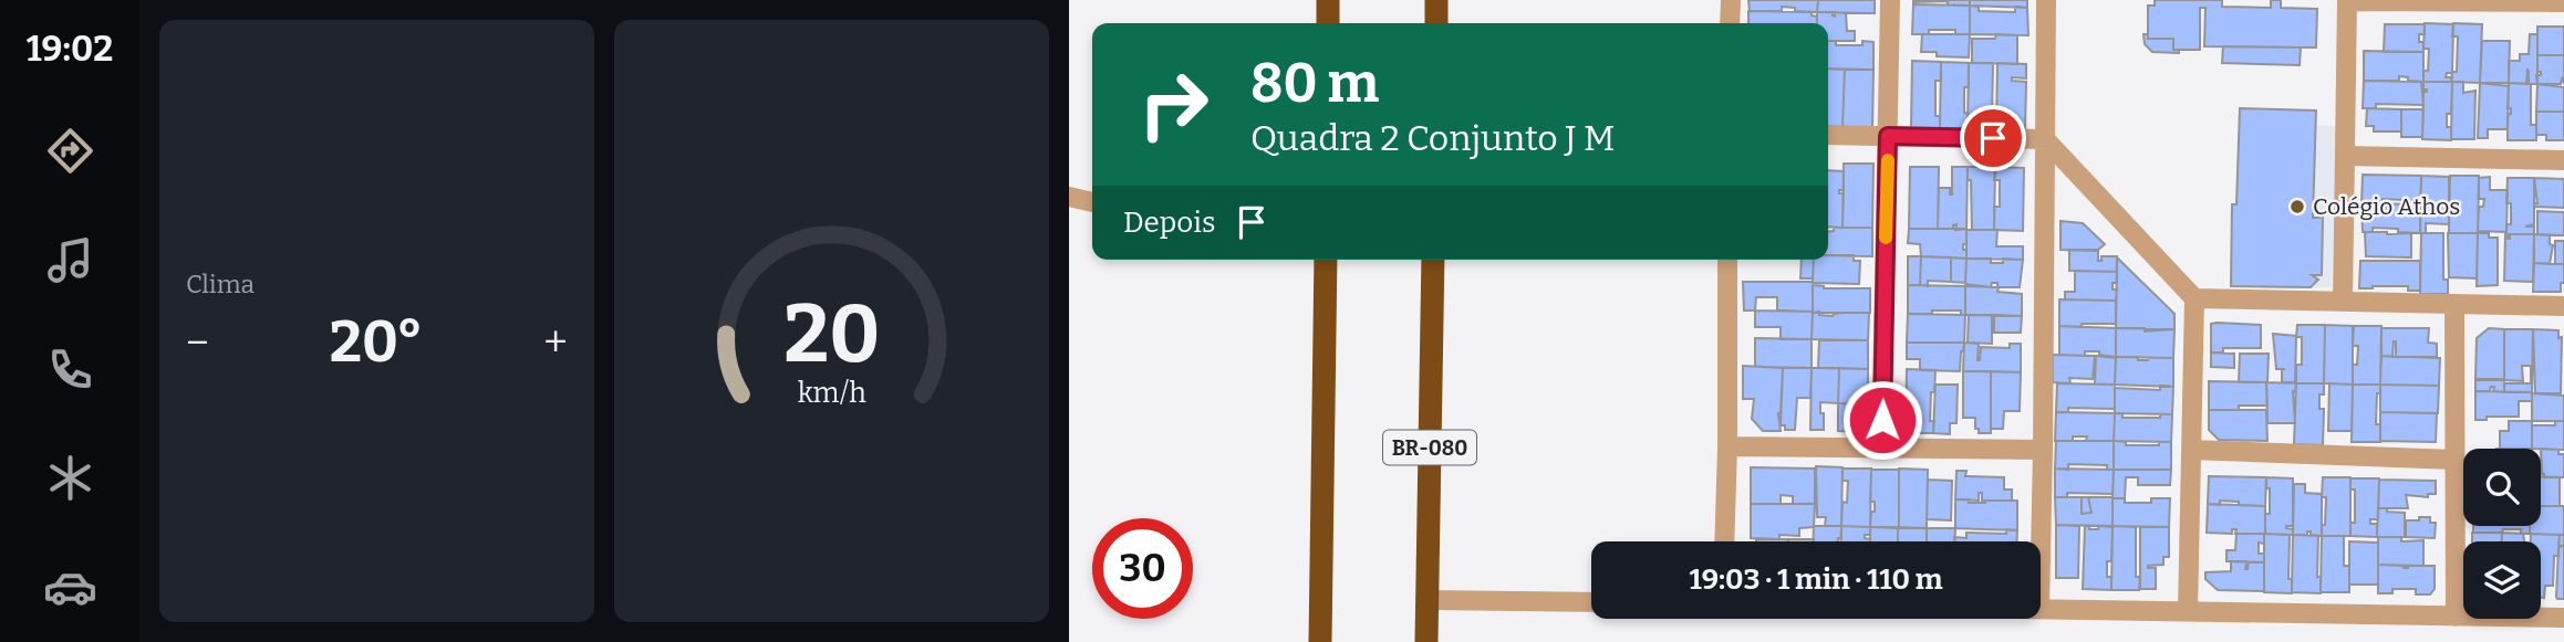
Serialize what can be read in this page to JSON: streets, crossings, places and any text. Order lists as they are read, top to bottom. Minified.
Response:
{"streets":{"highway":["BR-080"]},"places":["Colégio Athos"],"page":{"tabs":"19:02","tile":"Clima","turn":["80 m","Quadra 2 Conjunto J M"],"then":"Depois","heat":["−","20°","+"],"limit":"30","trip":"19:03 · 1 min · 110 m","gauge":["20","km/h"]}}
